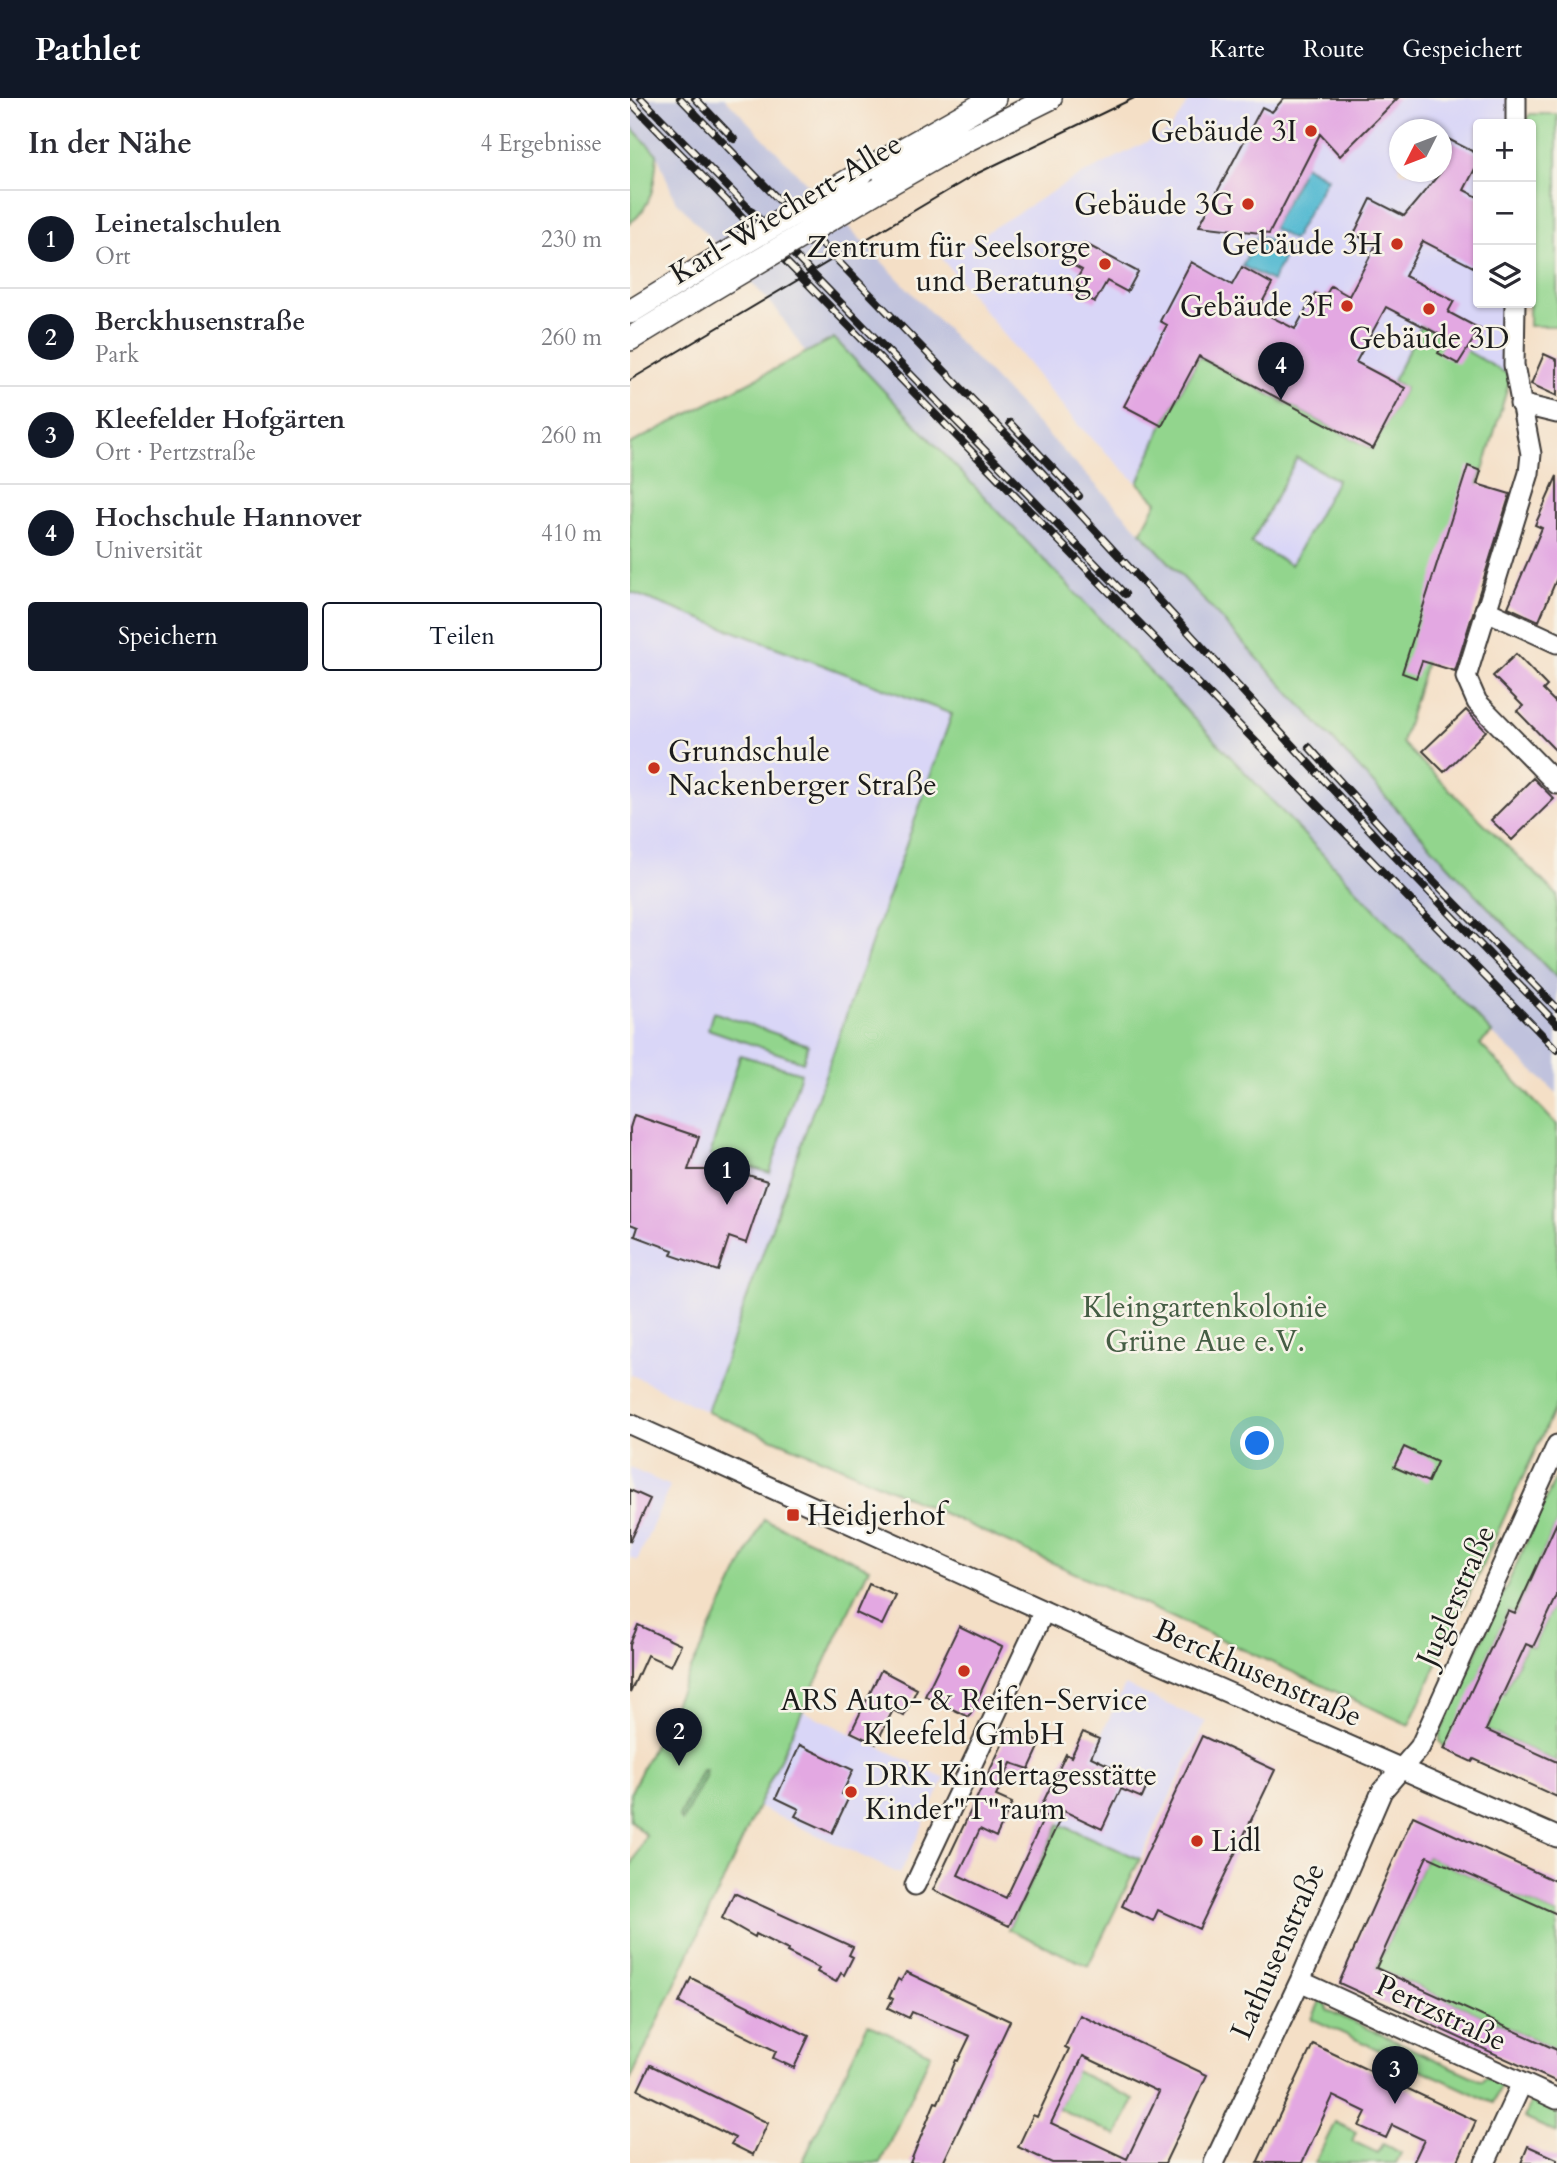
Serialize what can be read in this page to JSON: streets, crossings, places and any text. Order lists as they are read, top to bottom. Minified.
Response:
{"streets":{"main road":["Karl-Wiechert-Allee"],"street":["Juglerstraße","Berckhusenstraße","Lathusenstraße","Pertzstraße"]},"crossings":[["Juglerstraße","Berckhusenstraße"],["Juglerstraße","Lathusenstraße"],["Berckhusenstraße","Lathusenstraße"],["Lathusenstraße","Pertzstraße"]],"parks":["Kleingartenkolonie Grüne Aue e.V."],"places":{"other":["Gebäude 3I","Gebäude 3G","Gebäude 3H","Zentrum für Seelsorge und Beratung","Gebäude 3F","Gebäude 3D","Grundschule Nackenberger Straße","ARS Auto- & Reifen-Service Kleefeld GmbH","DRK Kindertagesstätte Kinder\"T\"raum","Lidl"],"transit":["Heidjerhof"]},"north":"bottom left","page":{"header":"Pathlet","nav":["Karte","Route","Gespeichert"],"heading":["In der Nähe","4 Ergebnisse"],"map_buttons":["+","−"],"list":[{"mark":"1","name":"Leinetalschulen","note":"Ort","value":"230 m"},{"mark":"2","name":"Berckhusenstraße","note":"Park","value":"260 m"},{"mark":"3","name":"Kleefelder Hofgärten","note":"Ort · Pertzstraße","value":"260 m"},{"mark":"4","name":"Hochschule Hannover","note":"Universität","value":"410 m"}],"pins":["4","1","2","3"],"buttons":["Speichern","Teilen"]}}
